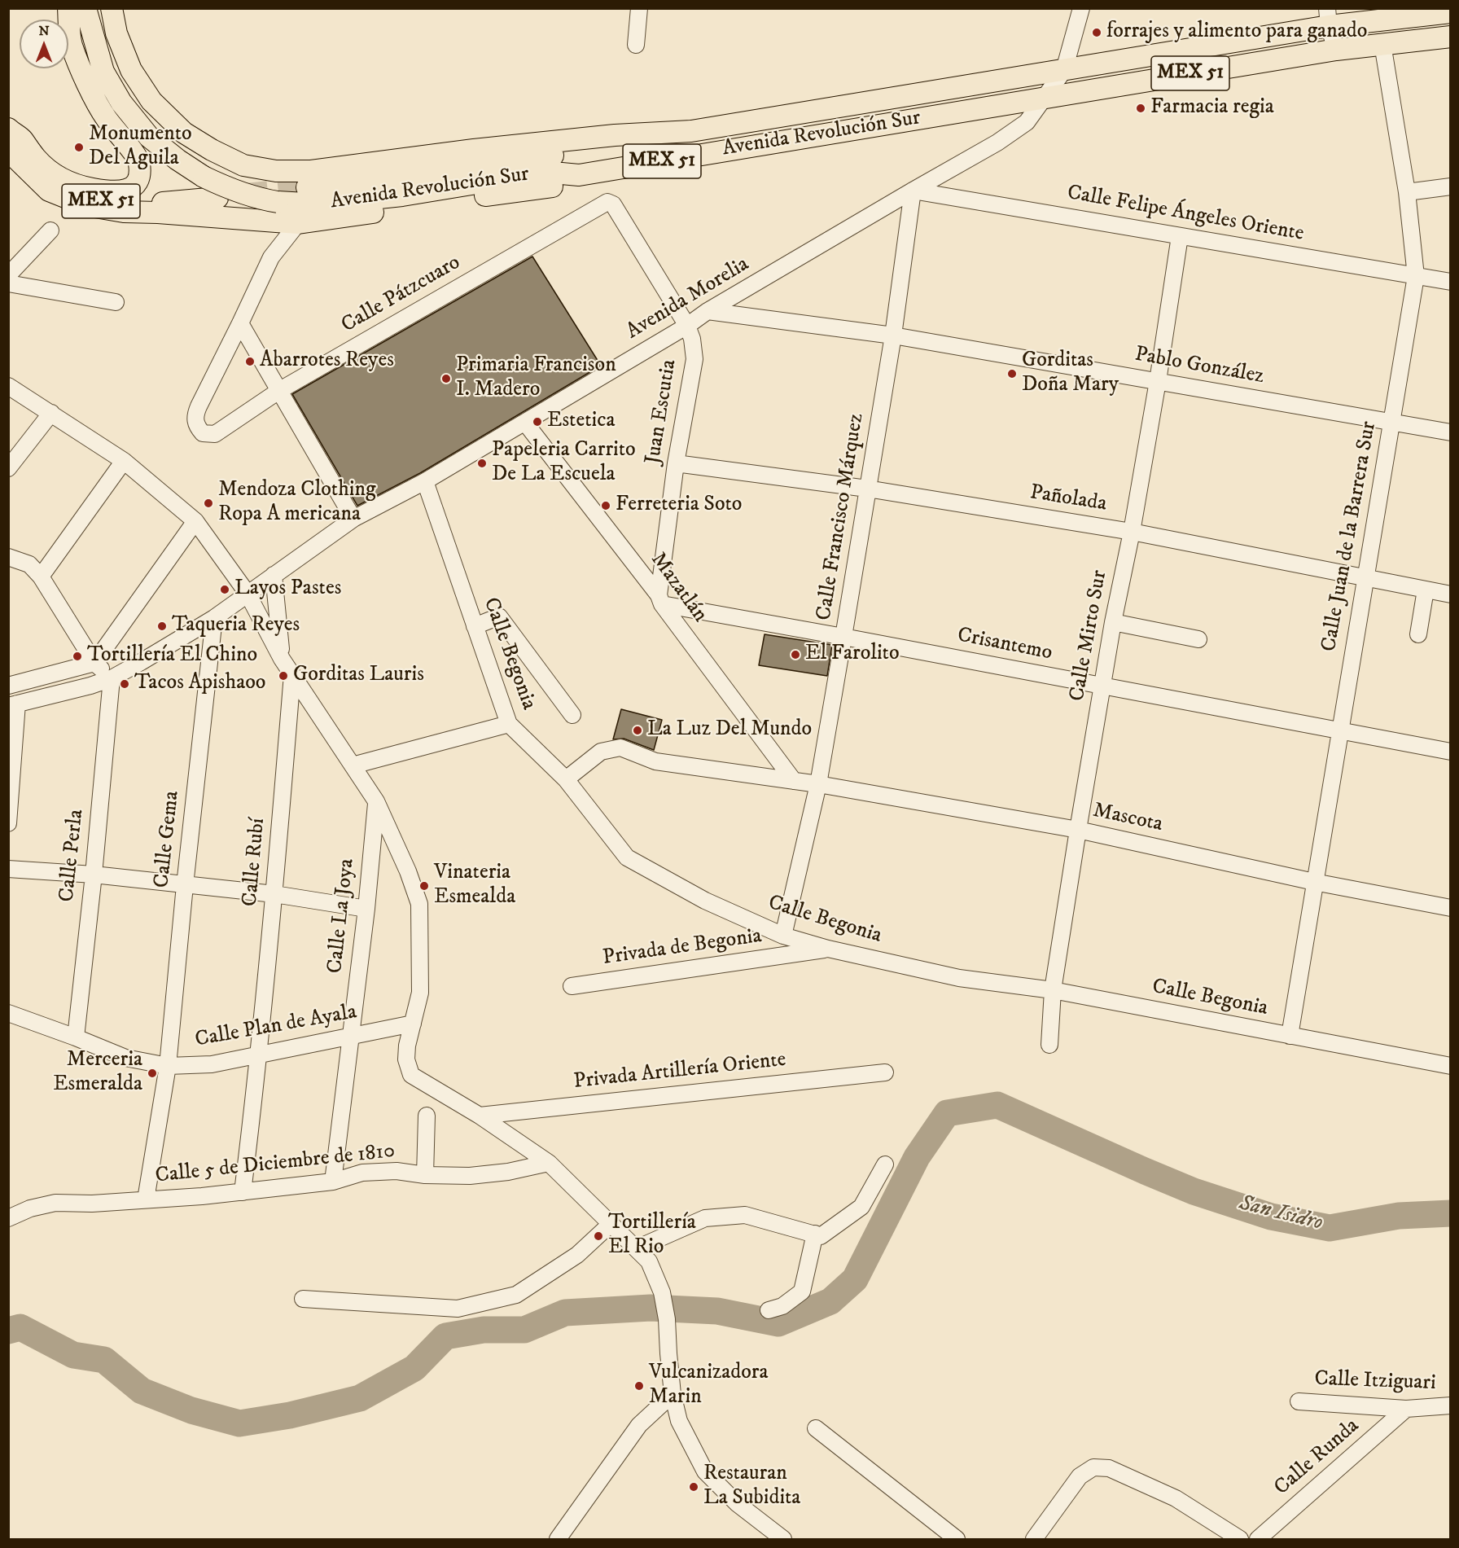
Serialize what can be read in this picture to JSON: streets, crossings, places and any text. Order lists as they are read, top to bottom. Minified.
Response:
{"streets":{"main road":["MEX 51","Avenida Revolución Sur"],"street":["Calle Felipe Ángeles Oriente","Calle Pátzcuaro","Avenida Morelia","Pablo González","Juan Escutia","Pañolada","Calle Francisco Márquez","Calle Juan de la Barrera Sur","Mazatlán","Calle Mirto Sur","Crisantemo","Calle Begonia","Mascota","Calle Gema","Calle Perla","Calle Rubí","Calle La Joya","Privada de Begonia","Calle Plan de Ayala","Privada Artillería Oriente","Calle 5 de Diciembre de 1810","Calle Itziguari","Calle Runda"]},"crossings":[["MEX 51","Avenida Revolución Sur"],["Avenida Revolución Sur","Avenida Morelia"],["Avenida Revolución Sur","Calle Juan de la Barrera Sur"],["Calle Felipe Ángeles Oriente","Avenida Morelia"],["Calle Felipe Ángeles Oriente","Calle Francisco Márquez"],["Calle Felipe Ángeles Oriente","Calle Juan de la Barrera Sur"],["Calle Felipe Ángeles Oriente","Calle Mirto Sur"],["Calle Pátzcuaro","Juan Escutia"],["Avenida Morelia","Pablo González"],["Avenida Morelia","Juan Escutia"],["Avenida Morelia","Calle Francisco Márquez"],["Avenida Morelia","Mazatlán"],["Avenida Morelia","Calle Begonia"],["Avenida Morelia","Calle Gema"],["Avenida Morelia","Calle Perla"],["Pablo González","Calle Francisco Márquez"],["Pablo González","Calle Juan de la Barrera Sur"],["Pablo González","Calle Mirto Sur"],["Juan Escutia","Pañolada"],["Juan Escutia","Mazatlán"],["Juan Escutia","Crisantemo"],["Pañolada","Calle Francisco Márquez"],["Pañolada","Calle Juan de la Barrera Sur"],["Pañolada","Calle Mirto Sur"],["Calle Francisco Márquez","Crisantemo"],["Calle Francisco Márquez","Calle Begonia"],["Calle Francisco Márquez","Mascota"],["Calle Juan de la Barrera Sur","Crisantemo"],["Calle Juan de la Barrera Sur","Calle Begonia"],["Calle Juan de la Barrera Sur","Mascota"],["Mazatlán","Crisantemo"],["Mazatlán","Mascota"],["Calle Mirto Sur","Crisantemo"],["Calle Mirto Sur","Calle Begonia"],["Calle Mirto Sur","Mascota"],["Calle Begonia","Mascota"],["Calle Begonia","Privada de Begonia"],["Calle Gema","Calle Plan de Ayala"],["Calle Gema","Calle 5 de Diciembre de 1810"],["Calle Perla","Calle Plan de Ayala"],["Calle Rubí","Calle Plan de Ayala"],["Calle Rubí","Calle 5 de Diciembre de 1810"],["Calle La Joya","Calle Plan de Ayala"],["Calle La Joya","Calle 5 de Diciembre de 1810"],["Calle Itziguari","Calle Runda"]],"water":["San Isidro"],"places":["forrajes y alimento para ganado","Farmacia regia","Monumento Del Aguila","Abarrotes Reyes","Gorditas Doña Mary","Primaria Francison I. Madero","Estetica","Papeleria Carrito De La Escuela","Mendoza Clothing Ropa A mericana","Ferreteria Soto","Layos Pastes","Taqueria Reyes","El Farolito","Tortillería El Chino","Gorditas Lauris","Tacos Apishaoo","La Luz Del Mundo","Vinateria Esmealda","Merceria Esmeralda","Tortillería El Rio","Vulcanizadora Marin","Restauran La Subidita"],"north":"top"}
